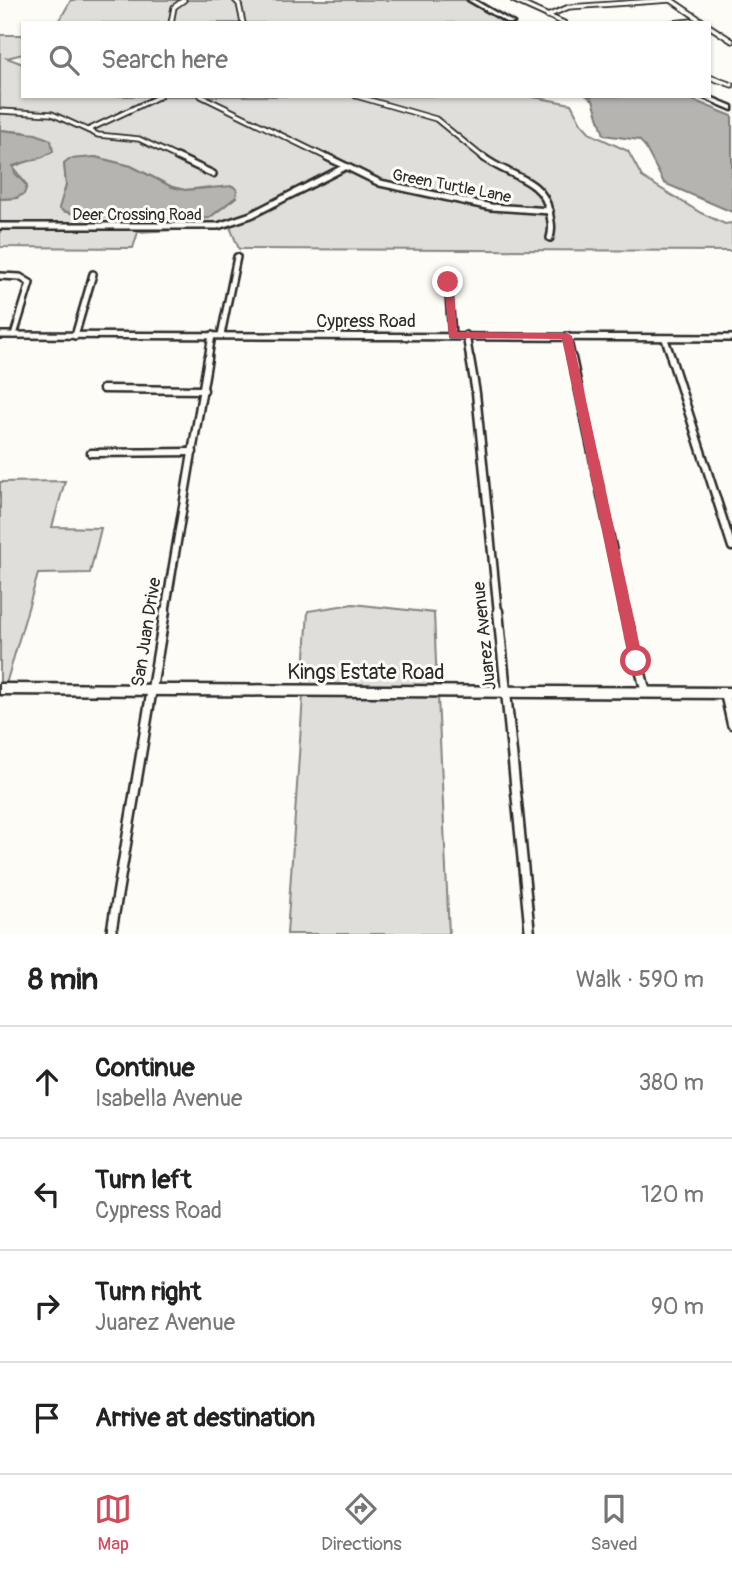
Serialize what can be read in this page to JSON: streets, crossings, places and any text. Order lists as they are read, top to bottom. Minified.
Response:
{"streets":{"street":["Green Turtle Lane","Deer Crossing Road","Cypress Road","San Juan Drive","Juarez Avenue","Kings Estate Road"]},"crossings":[["Green Turtle Lane","Deer Crossing Road"],["Cypress Road","San Juan Drive"],["Cypress Road","Juarez Avenue"],["San Juan Drive","Kings Estate Road"],["Juarez Avenue","Kings Estate Road"]],"page":{"search":"Search here","heading":["8 min","Walk · 590 m"],"list":[["Continue","Isabella Avenue","380 m"],["Turn left","Cypress Road","120 m"],["Turn right","Juarez Avenue","90 m"],"Arrive at destination"],"nav":["Map","Directions","Saved"]}}
